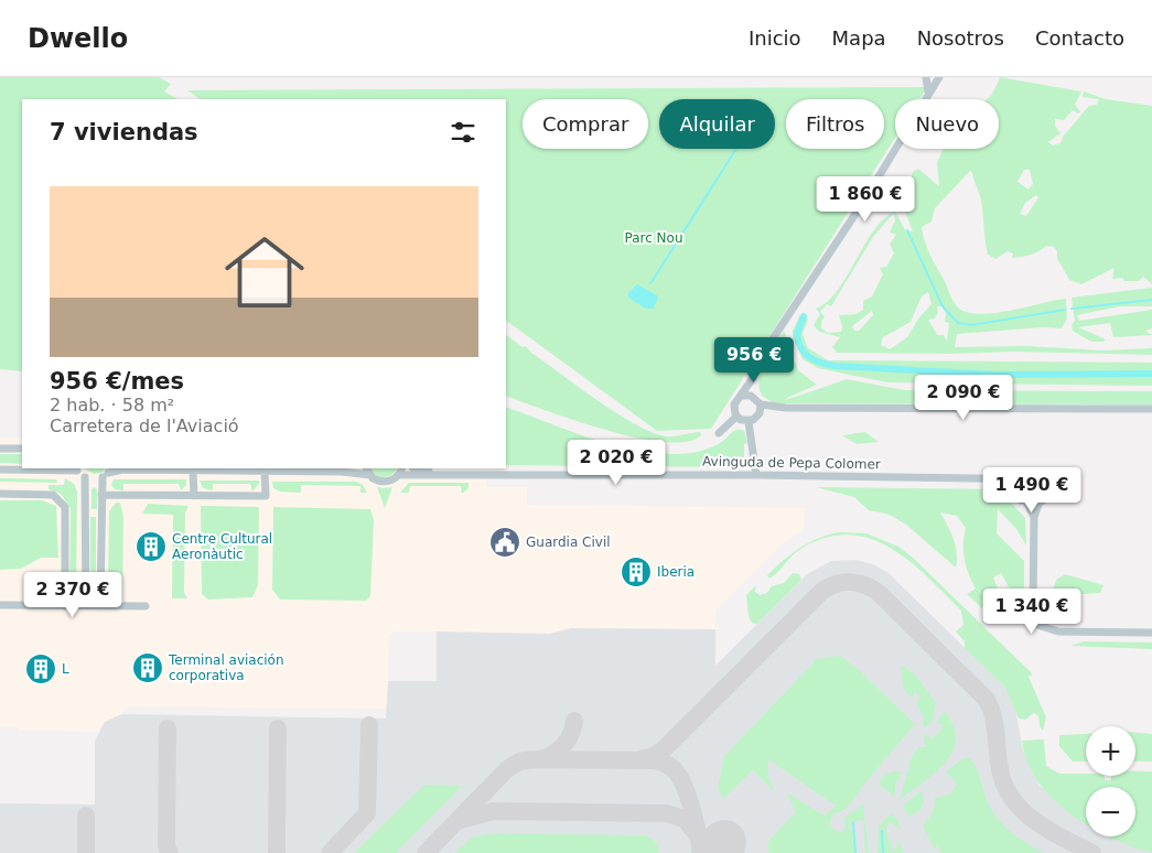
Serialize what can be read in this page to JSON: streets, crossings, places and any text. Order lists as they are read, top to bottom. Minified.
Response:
{"streets":{"street":["Avinguda de Pepa Colomer"]},"parks":["Parc Nou"],"places":{"public building":["Guardia Civil"],"building":["Centre Cultural Aeronàutic","Iberia","Terminal aviación corporativa","L"]},"page":{"header":"Dwello","nav":["Inicio","Mapa","Nosotros","Contacto"],"chip":["Comprar","Alquilar","Filtros","Nuevo"],"heading":"7 viviendas","list":[{"name":"956 €/mes","note":"2 hab. · 58 m² · Carretera de l'Aviació"}],"price":["1 860 €","956 €","2 090 €","2 020 €","1 490 €","2 370 €","1 340 €"],"map_buttons":["+","−"]}}
